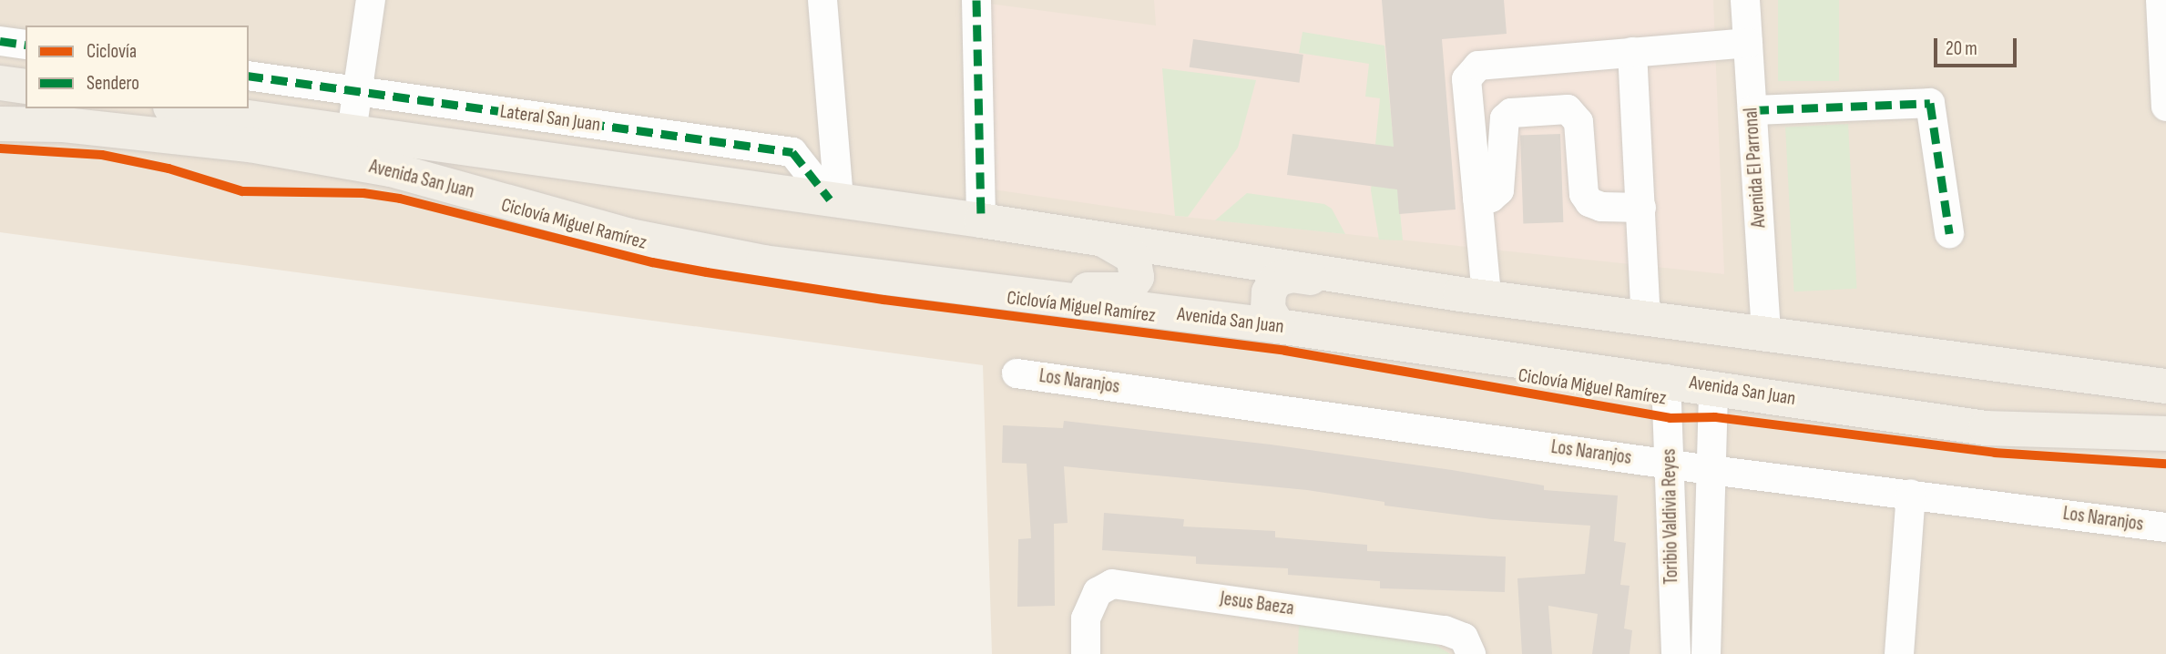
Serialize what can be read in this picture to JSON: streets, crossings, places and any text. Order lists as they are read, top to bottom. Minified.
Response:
{"streets":{"main road":["Avenida San Juan"],"street":["Lateral San Juan","Avenida El Parronal","Los Naranjos","Toribio Valdivia Reyes","Jesus Baeza"],"cycle path":["Ciclovía Miguel Ramírez"]},"crossings":[["Lateral San Juan","Avenida San Juan"],["Avenida El Parronal","Avenida San Juan"],["Avenida San Juan","Toribio Valdivia Reyes"],["Los Naranjos","Toribio Valdivia Reyes"]],"legend":["Ciclovía","Sendero"],"scale_bar":"20 m"}
